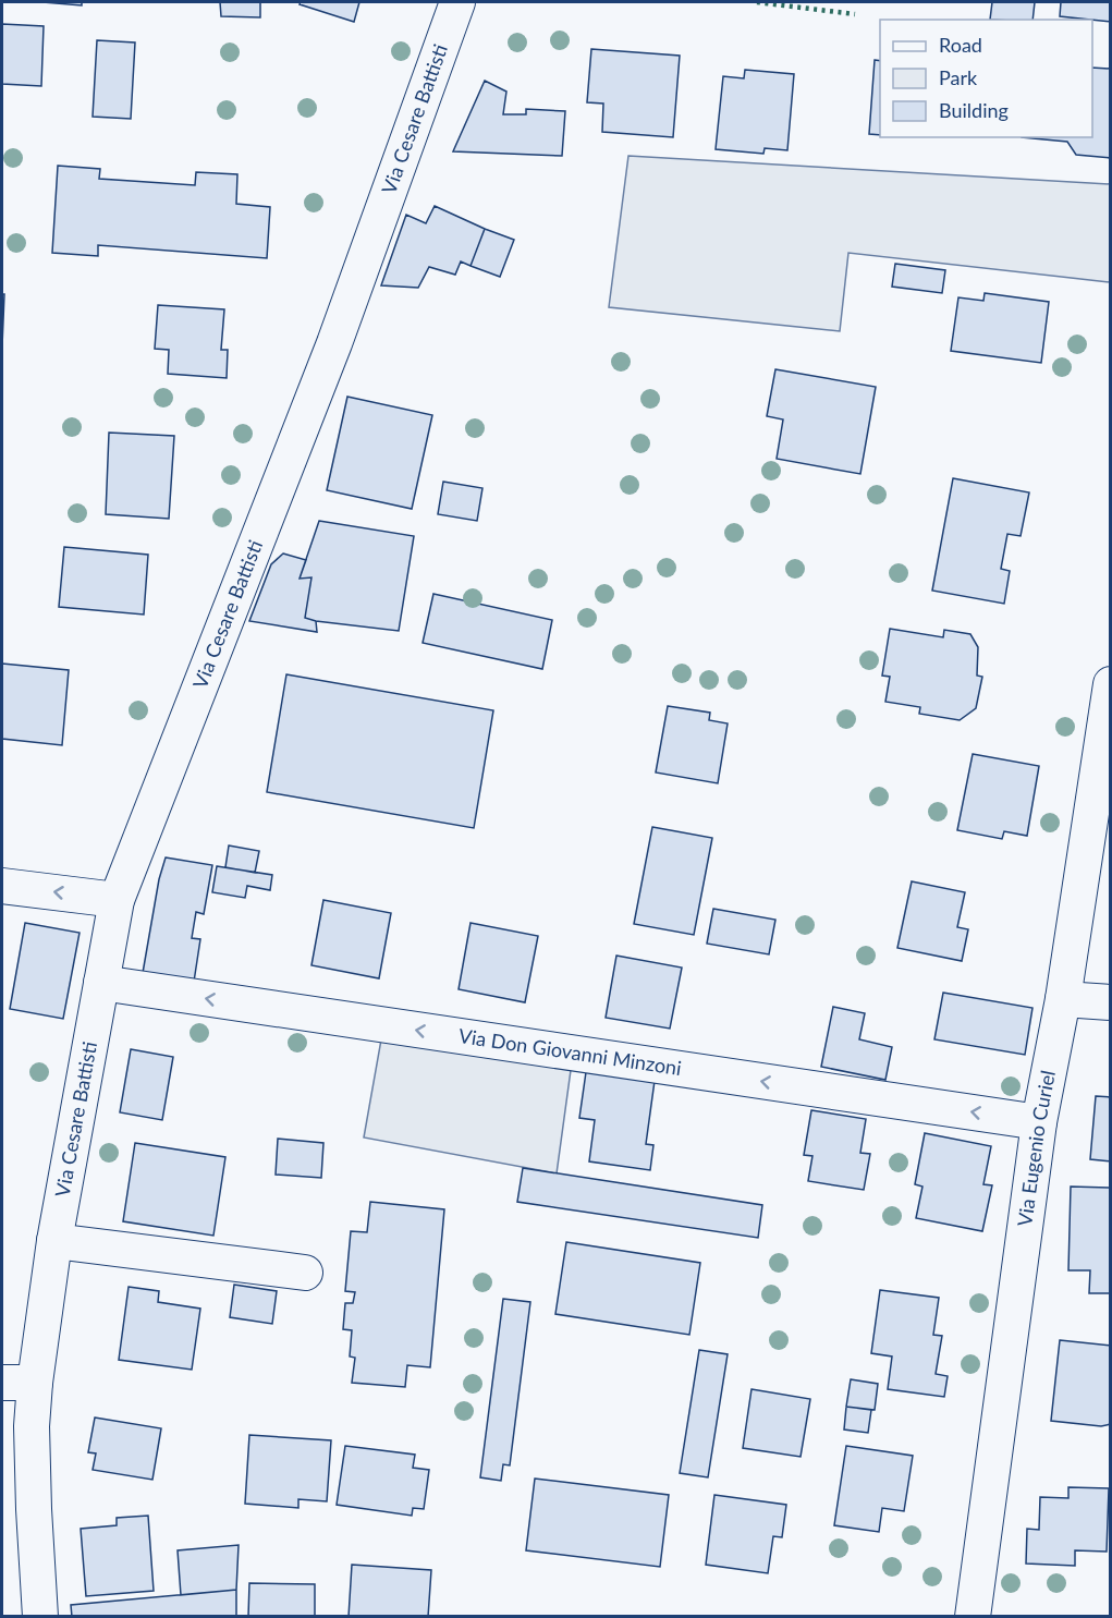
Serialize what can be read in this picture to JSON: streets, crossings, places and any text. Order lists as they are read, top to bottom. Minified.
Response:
{"streets":{"street":["Via Cesare Battisti","Via Don Giovanni Minzoni","Via Eugenio Curiel"]},"crossings":[["Via Cesare Battisti","Via Don Giovanni Minzoni"],["Via Don Giovanni Minzoni","Via Eugenio Curiel"]],"one_way":["Via Don Giovanni Minzoni"],"legend":["Road","Park","Building"]}
